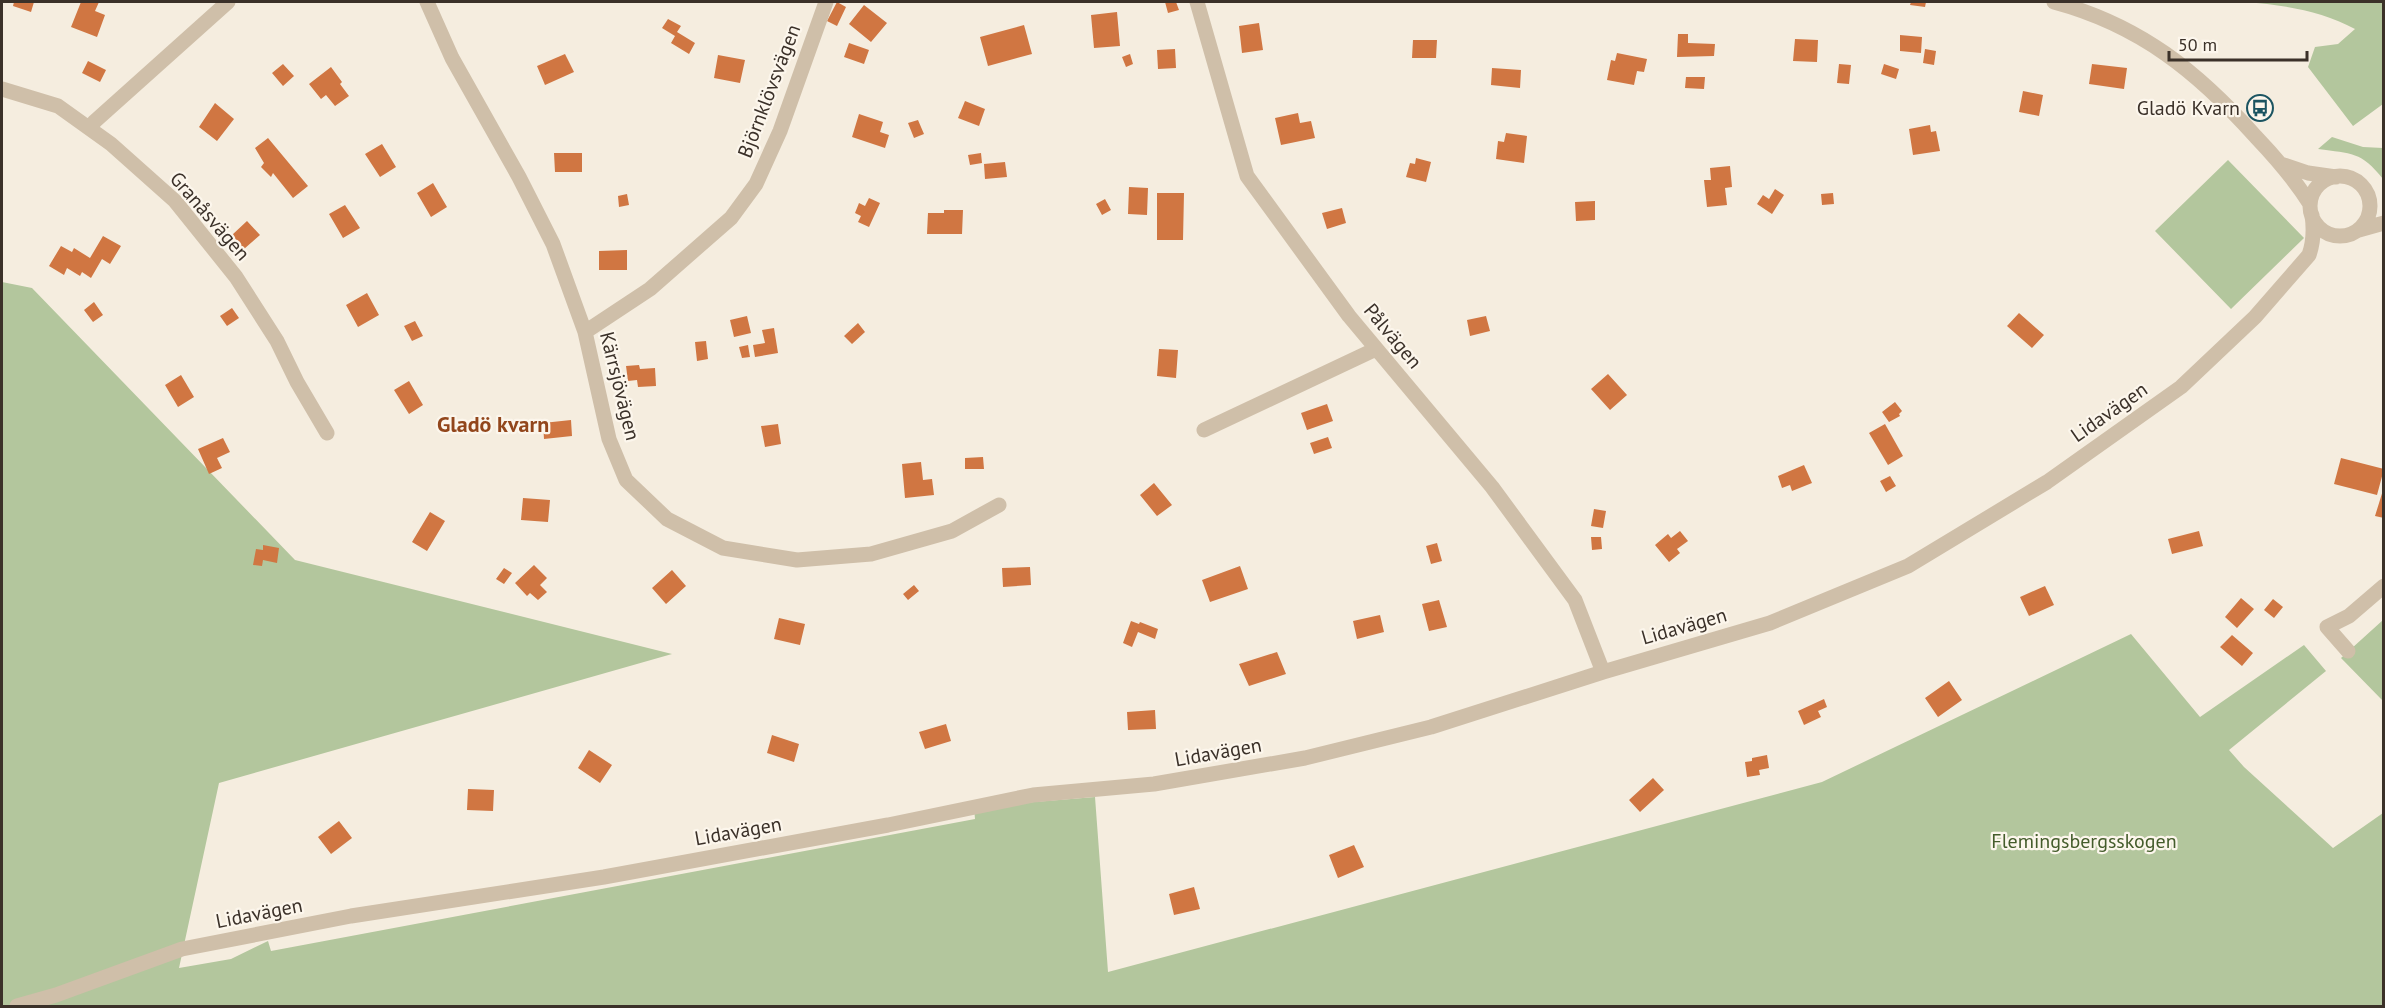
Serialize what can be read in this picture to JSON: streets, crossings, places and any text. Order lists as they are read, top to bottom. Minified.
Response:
{"streets":{"street":["Björnklövsvägen","Granåsvägen","Pålvägen","Kärrsjövägen","Lidavägen"]},"crossings":[["Björnklövsvägen","Kärrsjövägen"],["Pålvägen","Lidavägen"]],"districts":["Gladö kvarn"],"parks":["Flemingsbergsskogen"],"places":{"bus stop":["Gladö Kvarn"]},"scale_bar":"50 m"}
